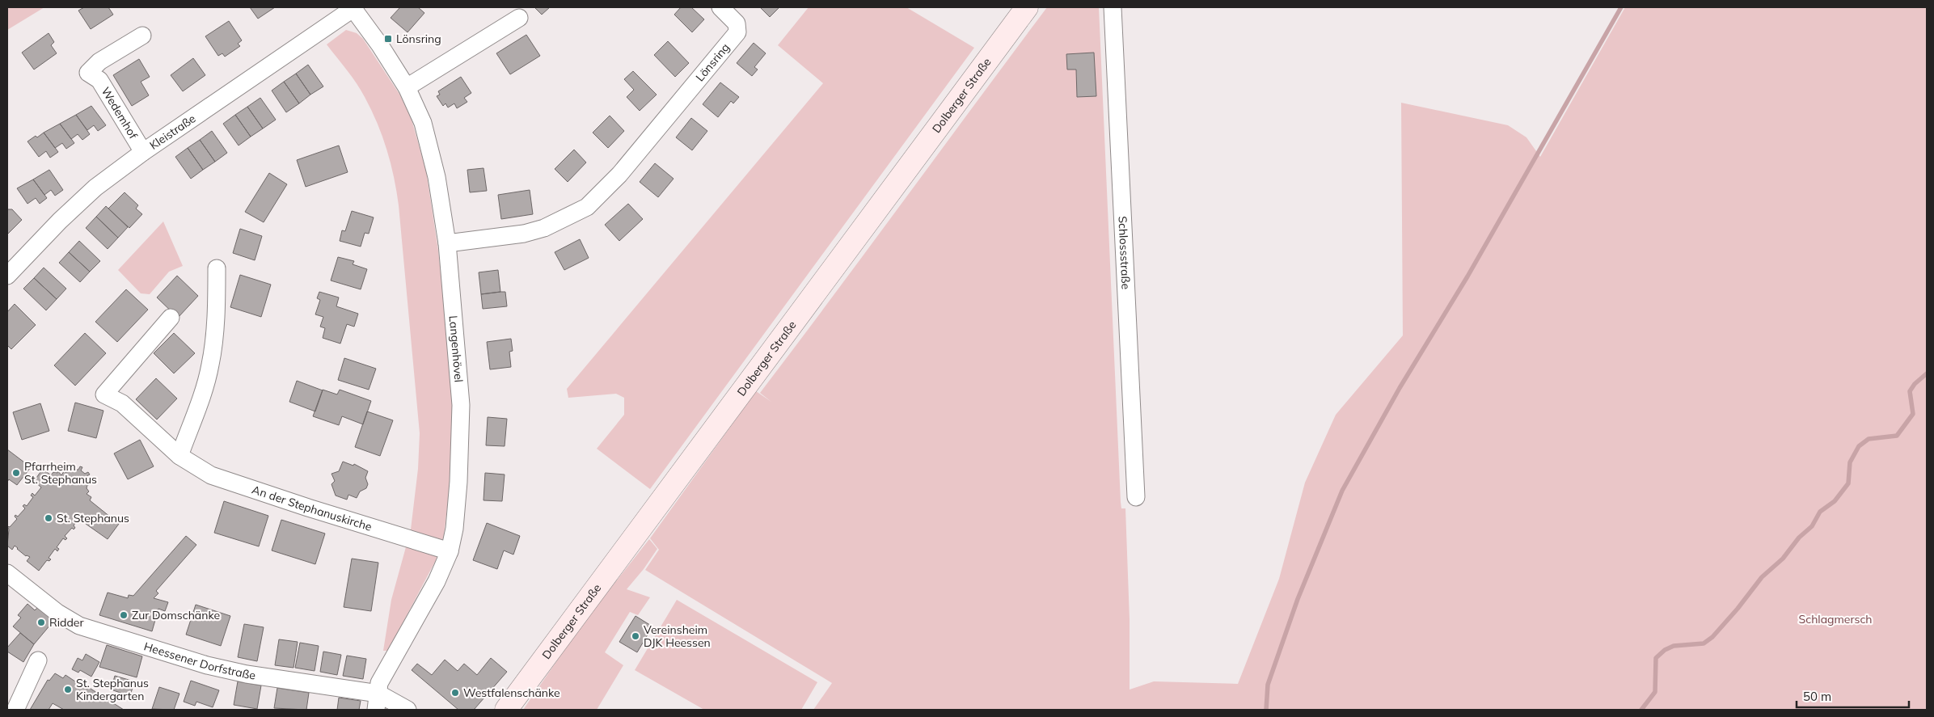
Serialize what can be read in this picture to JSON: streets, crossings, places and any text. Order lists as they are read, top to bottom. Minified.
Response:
{"streets":{"main road":["Dolberger Straße"],"street":["Lönsring","Wedemhof","Kleistraße","Schlossstraße","Langenhövel","An der Stephanuskirche","Heessener Dorfstraße"]},"crossings":[["Lönsring","Langenhövel"],["Wedemhof","Kleistraße"],["Kleistraße","Langenhövel"],["Langenhövel","An der Stephanuskirche"],["Langenhövel","Heessener Dorfstraße"]],"parks":["Schlagmersch"],"places":{"transit":["Lönsring"],"other":["Pfarrheim St. Stephanus","St. Stephanus","Zur Domschänke","Ridder","Vereinsheim DJK Heessen","St. Stephanus Kindergarten","Westfalenschänke"]},"scale_bar":"50 m"}
